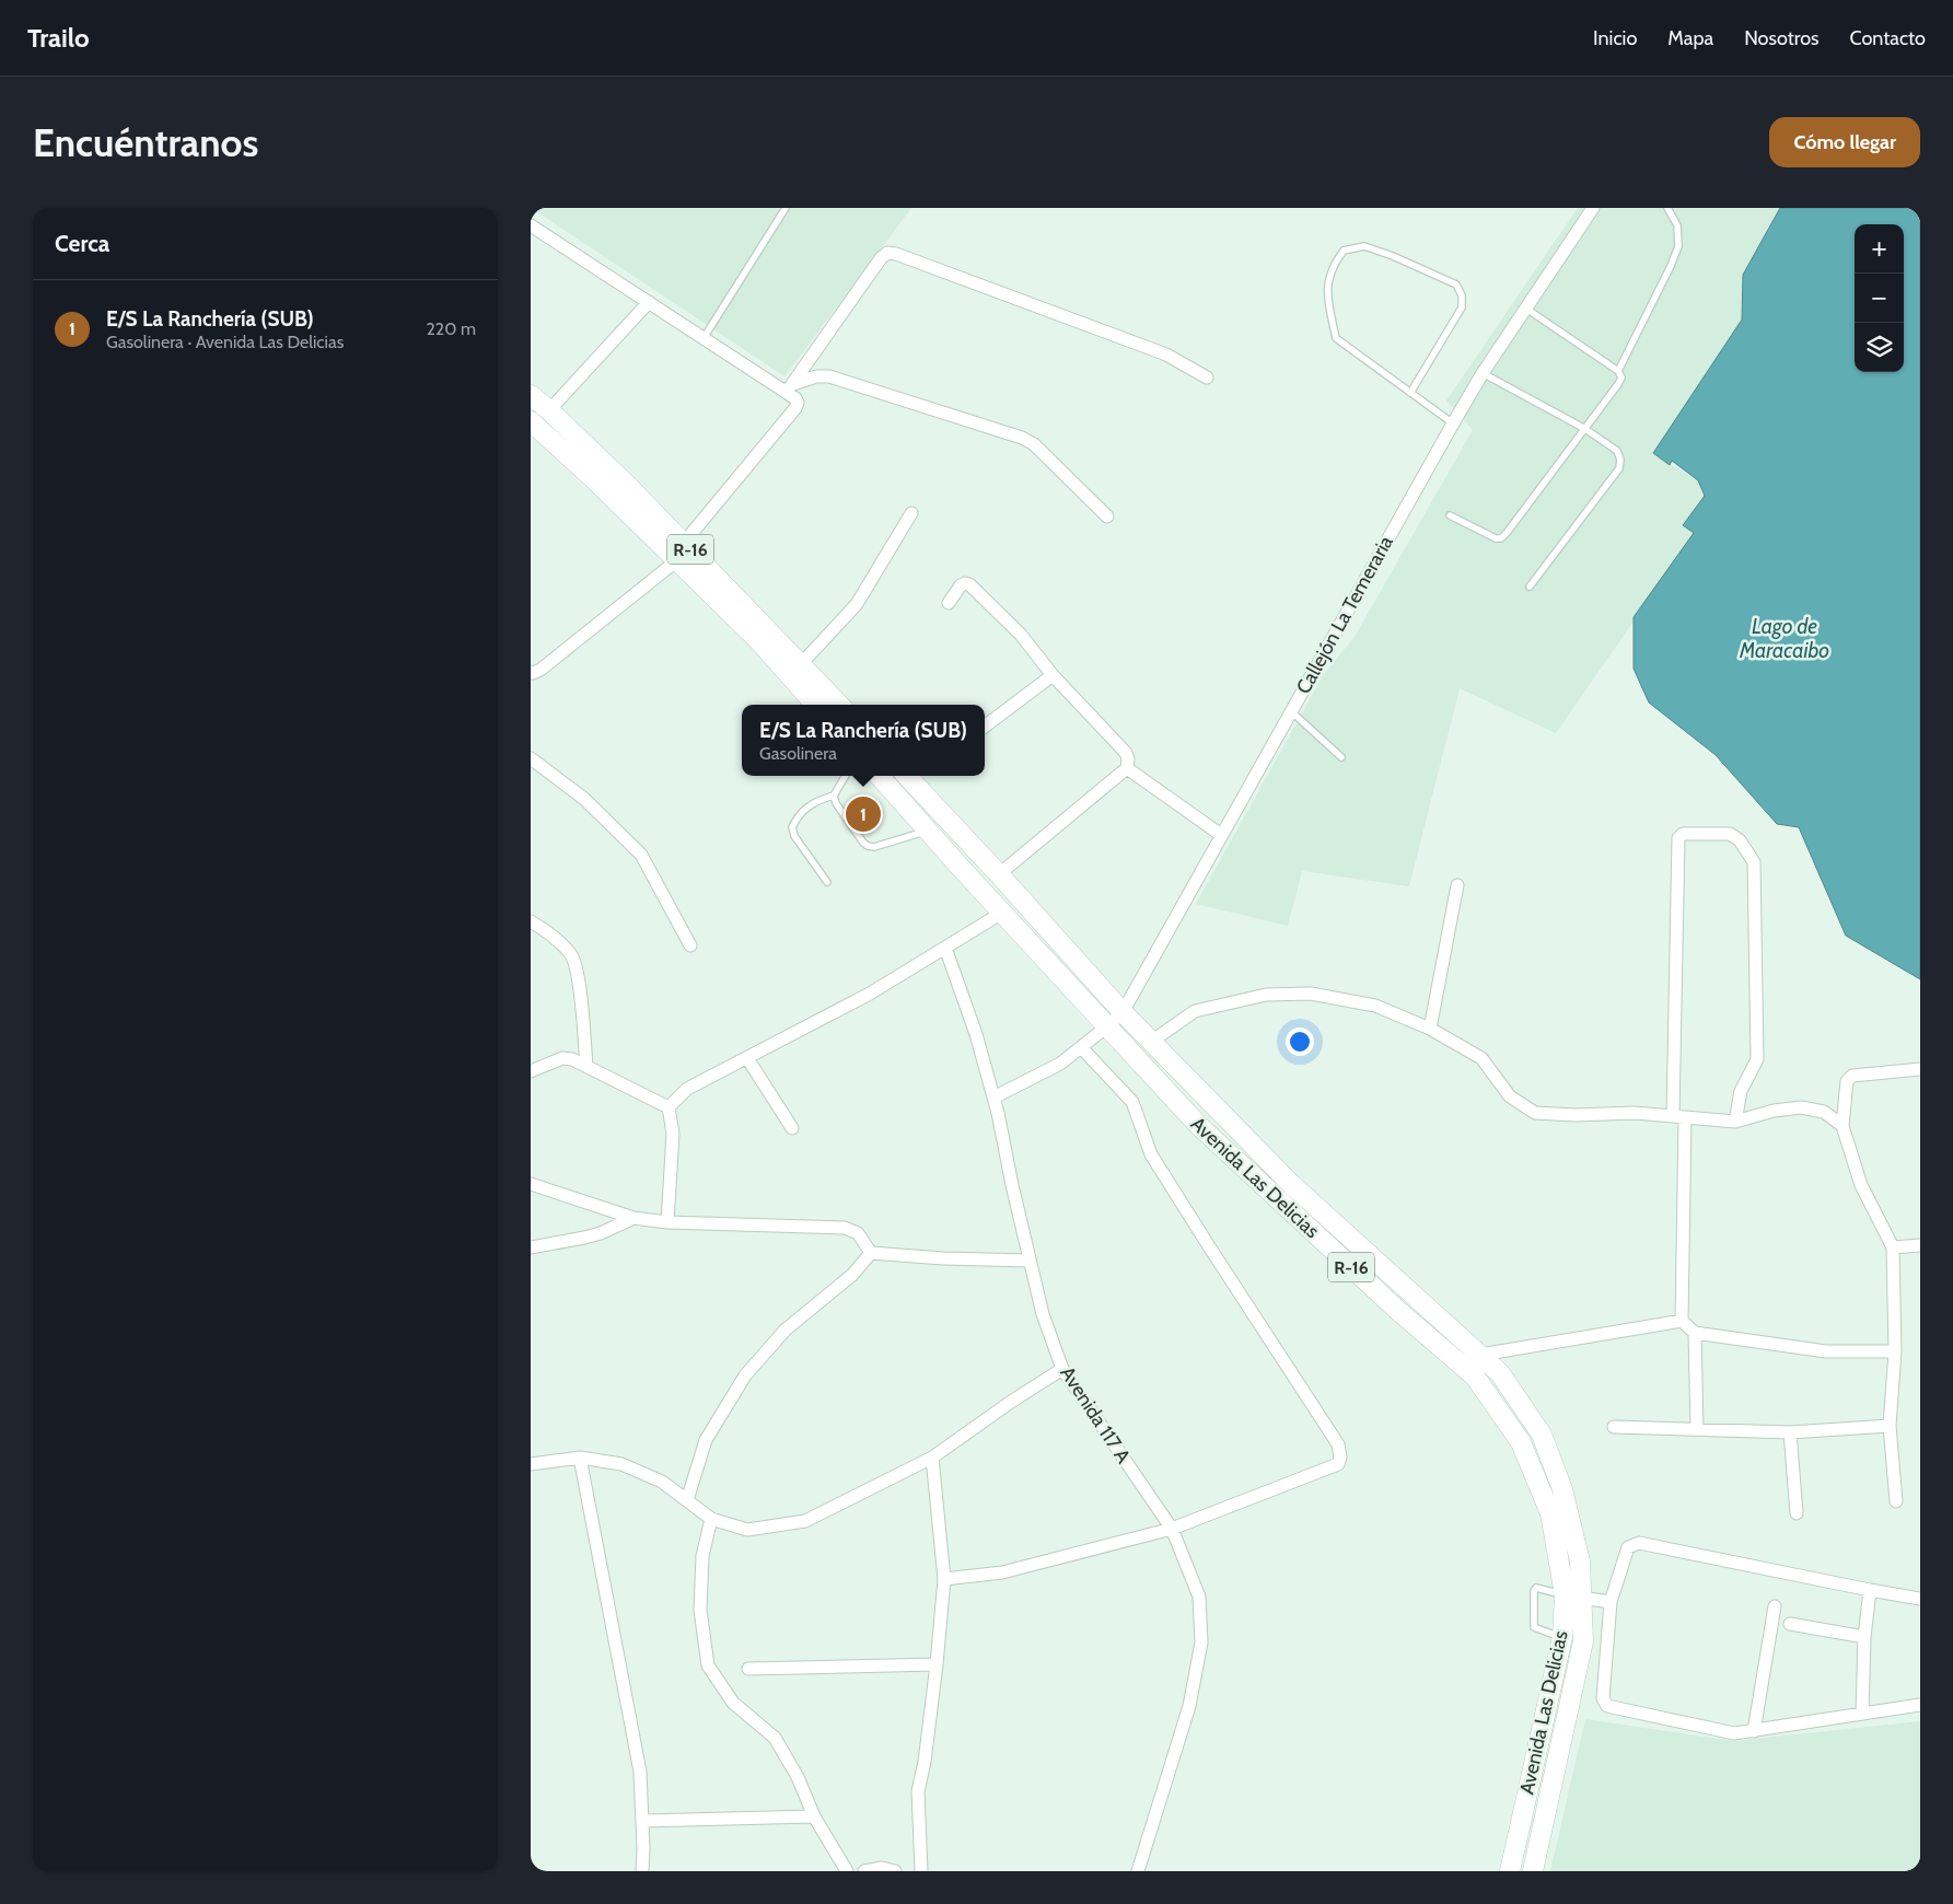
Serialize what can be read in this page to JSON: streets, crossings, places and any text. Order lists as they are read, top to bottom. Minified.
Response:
{"streets":{"main road":["R-16","Avenida Las Delicias"],"street":["Callejón La Temeraria","Avenida 117 A"]},"crossings":[["Callejón La Temeraria","Avenida Las Delicias"],["Callejón La Temeraria","Avenida 117 A"]],"water":["Lago de Maracaibo"],"page":{"header":"Trailo","nav":["Inicio","Mapa","Nosotros","Contacto"],"buttons":"Cómo llegar","title":"Encuéntranos","heading":"Cerca","map_buttons":["+","−"],"list":[{"mark":"1","name":"E/S La Ranchería (SUB)","note":"Gasolinera · Avenida Las Delicias","value":"220 m"}],"popup":["E/S La Ranchería (SUB)","Gasolinera"],"pins":"1"}}
